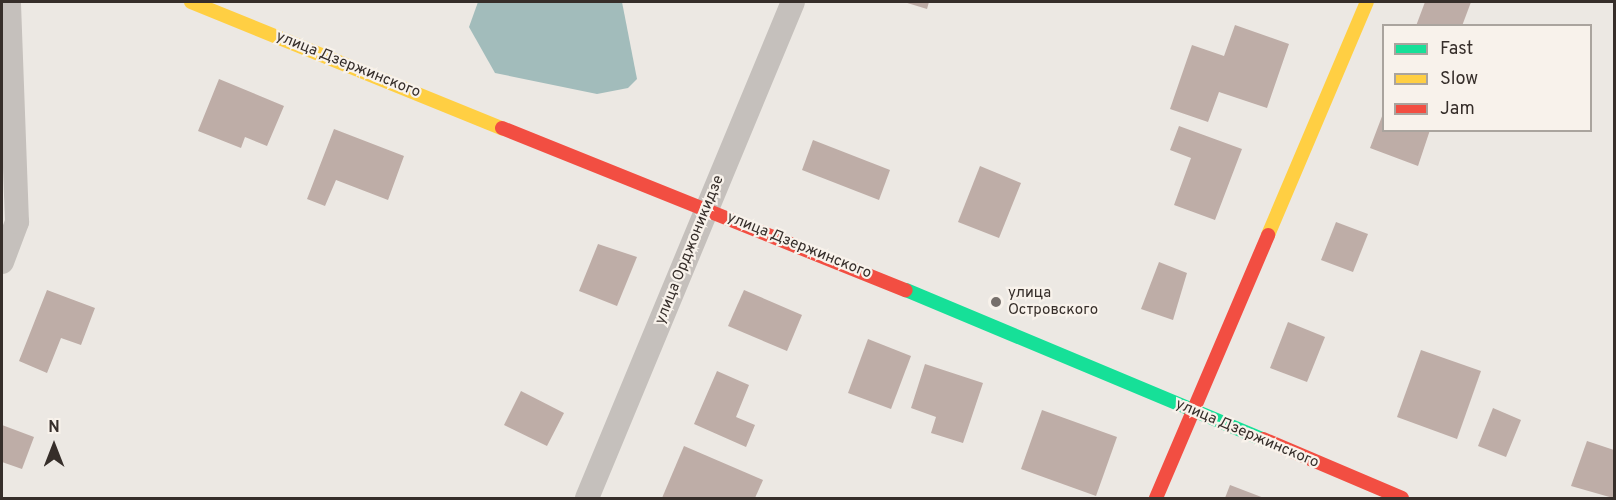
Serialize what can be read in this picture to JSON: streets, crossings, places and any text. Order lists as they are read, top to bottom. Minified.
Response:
{"streets":{"street":["улица Дзержинского","улица Орджоникидзе"]},"crossings":[["улица Дзержинского","улица Орджоникидзе"]],"places":["улица Островского"],"legend":["Fast","Slow","Jam"],"north":"top"}
